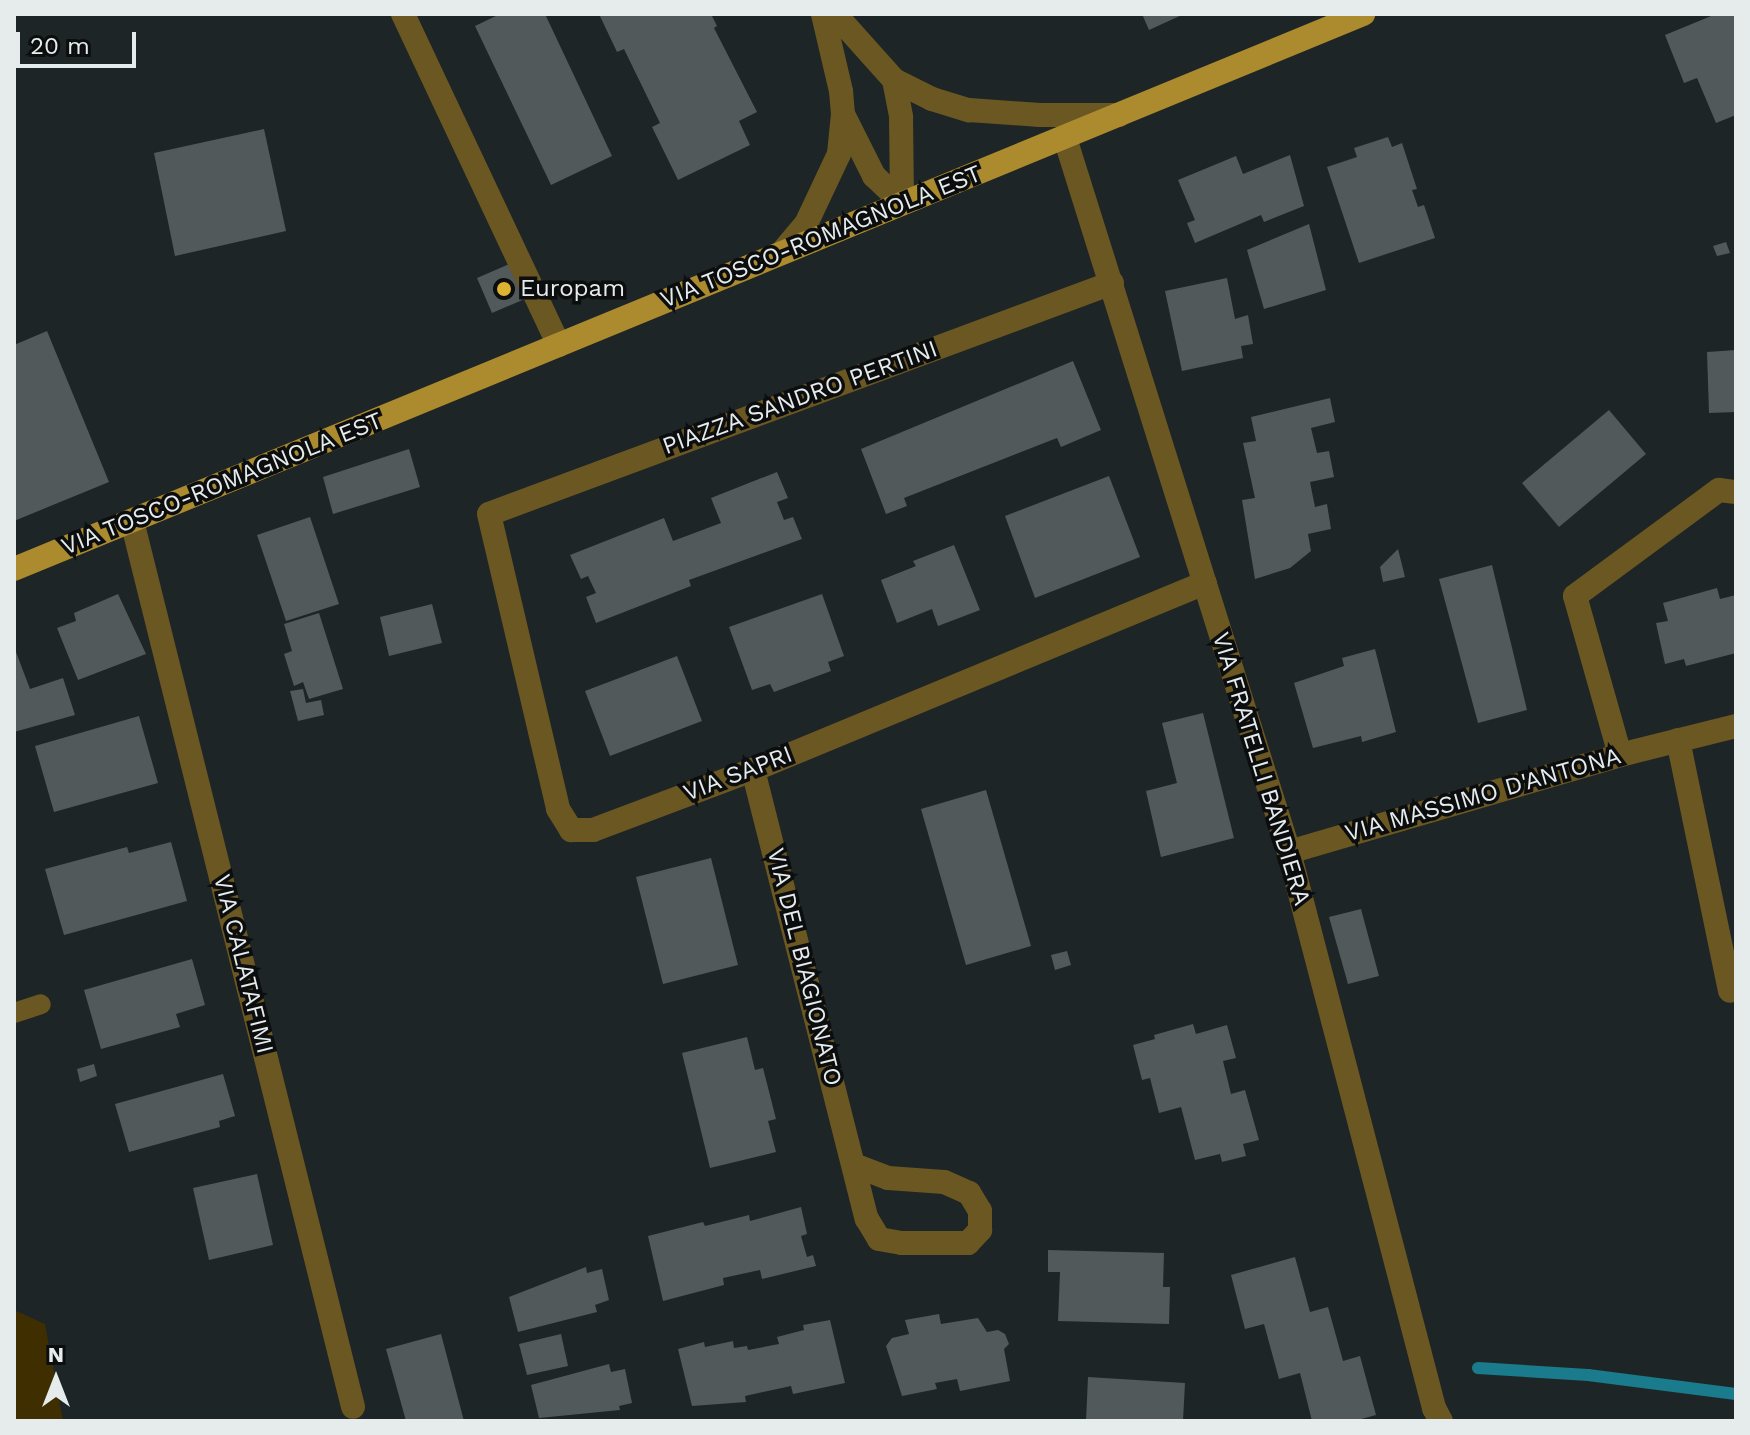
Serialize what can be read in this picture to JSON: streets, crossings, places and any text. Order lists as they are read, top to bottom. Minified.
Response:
{"streets":{"main road":["VIA TOSCO-ROMAGNOLA EST"],"street":["PIAZZA SANDRO PERTINI","VIA FRATELLI BANDIERA","VIA SAPRI","VIA MASSIMO D'ANTONA","VIA CALATAFIMI","VIA DEL BIAGIONATO"]},"crossings":[["VIA TOSCO-ROMAGNOLA EST","VIA FRATELLI BANDIERA"],["VIA TOSCO-ROMAGNOLA EST","VIA CALATAFIMI"],["PIAZZA SANDRO PERTINI","VIA FRATELLI BANDIERA"],["PIAZZA SANDRO PERTINI","VIA SAPRI"],["VIA FRATELLI BANDIERA","VIA SAPRI"],["VIA FRATELLI BANDIERA","VIA MASSIMO D'ANTONA"],["VIA SAPRI","VIA DEL BIAGIONATO"]],"places":["Europam"],"scale_bar":"20 m","north":"top"}
